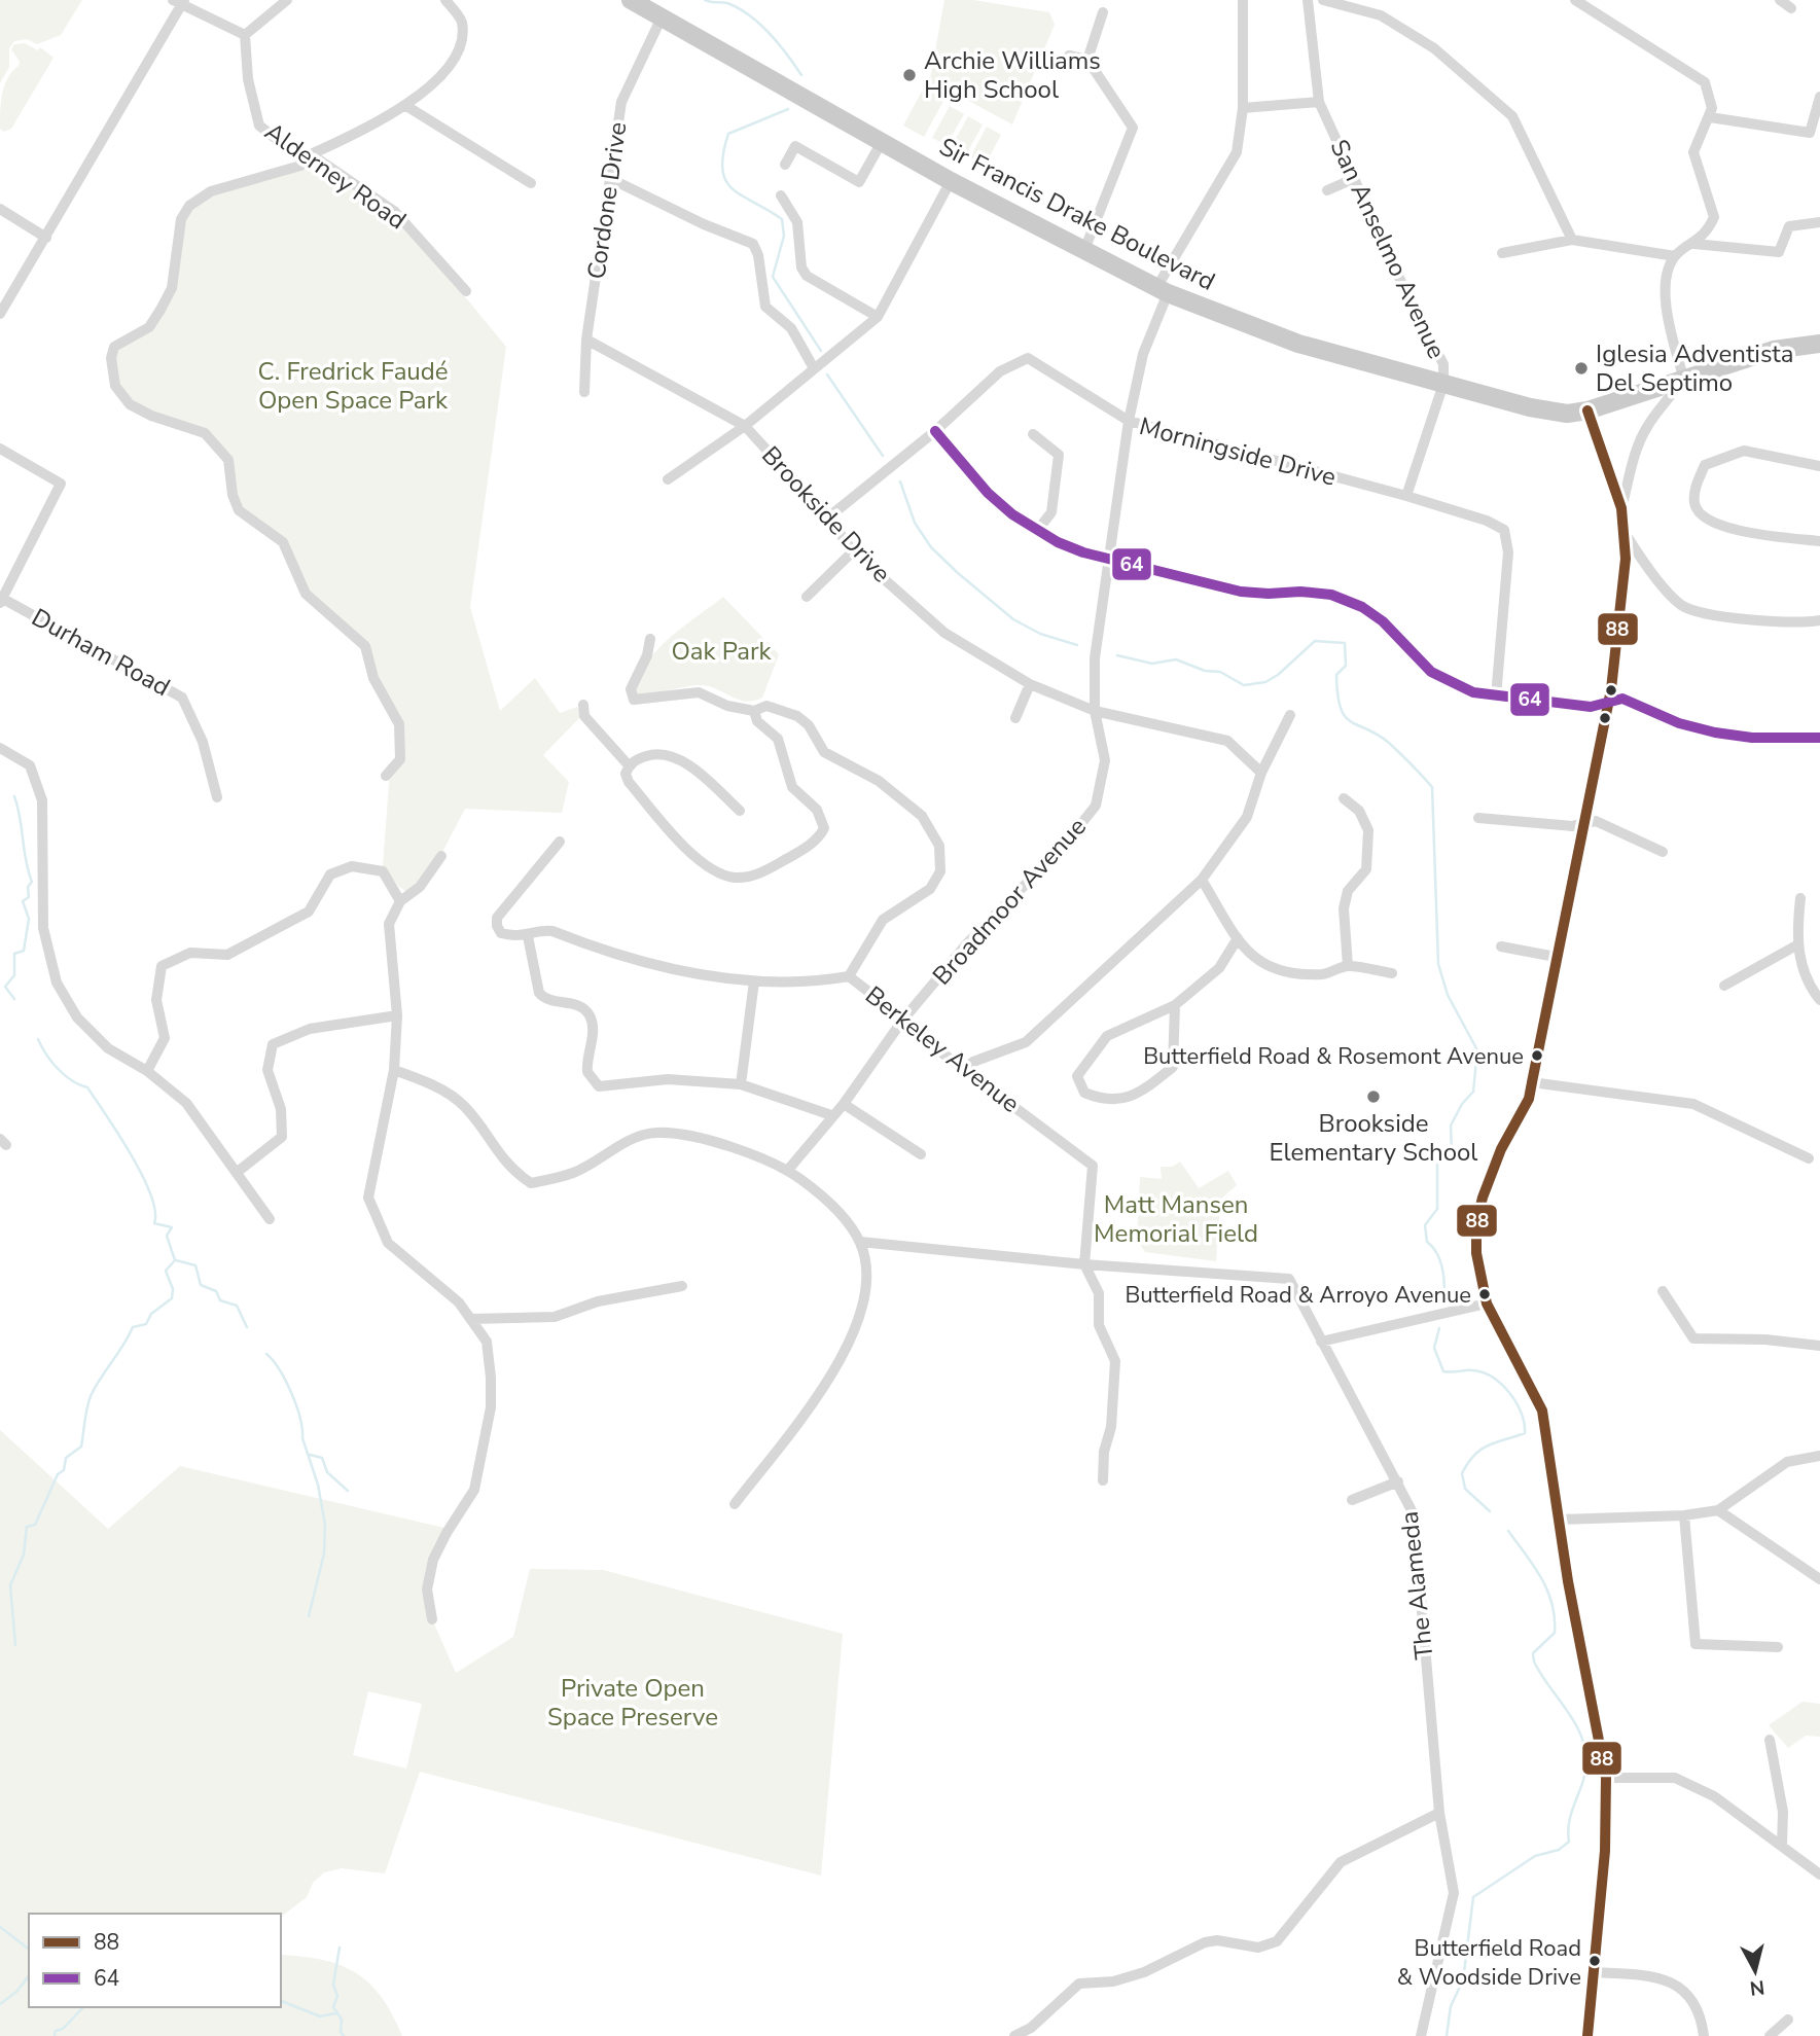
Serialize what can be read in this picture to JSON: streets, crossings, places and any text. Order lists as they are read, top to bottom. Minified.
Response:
{"streets":{"main road":["Sir Francis Drake Boulevard"],"street":["Alderney Road","Cordone Drive","San Anselmo Avenue","Morningside Drive","Brookside Drive","Durham Road","Broadmoor Avenue","Berkeley Avenue","The Alameda"]},"crossings":[["Cordone Drive","Sir Francis Drake Boulevard"],["Cordone Drive","Brookside Drive"],["Sir Francis Drake Boulevard","San Anselmo Avenue"],["Sir Francis Drake Boulevard","Broadmoor Avenue"],["San Anselmo Avenue","Morningside Drive"],["Morningside Drive","Brookside Drive"],["Morningside Drive","Broadmoor Avenue"],["Brookside Drive","Broadmoor Avenue"],["Broadmoor Avenue","Berkeley Avenue"],["Berkeley Avenue","The Alameda"]],"parks":["C. Fredrick Faudé Open Space Park","Oak Park","Matt Mansen Memorial Field","Private Open Space Preserve"],"places":["Archie Williams High School","Iglesia Adventista Del Septimo","Butterfield Road & Rosemont Avenue","Brookside Elementary School","Butterfield Road & Arroyo Avenue","Butterfield Road & Woodside Drive"],"lines":["transit line 88","transit line 64"],"legend":["88","64"],"north":"bottom"}
